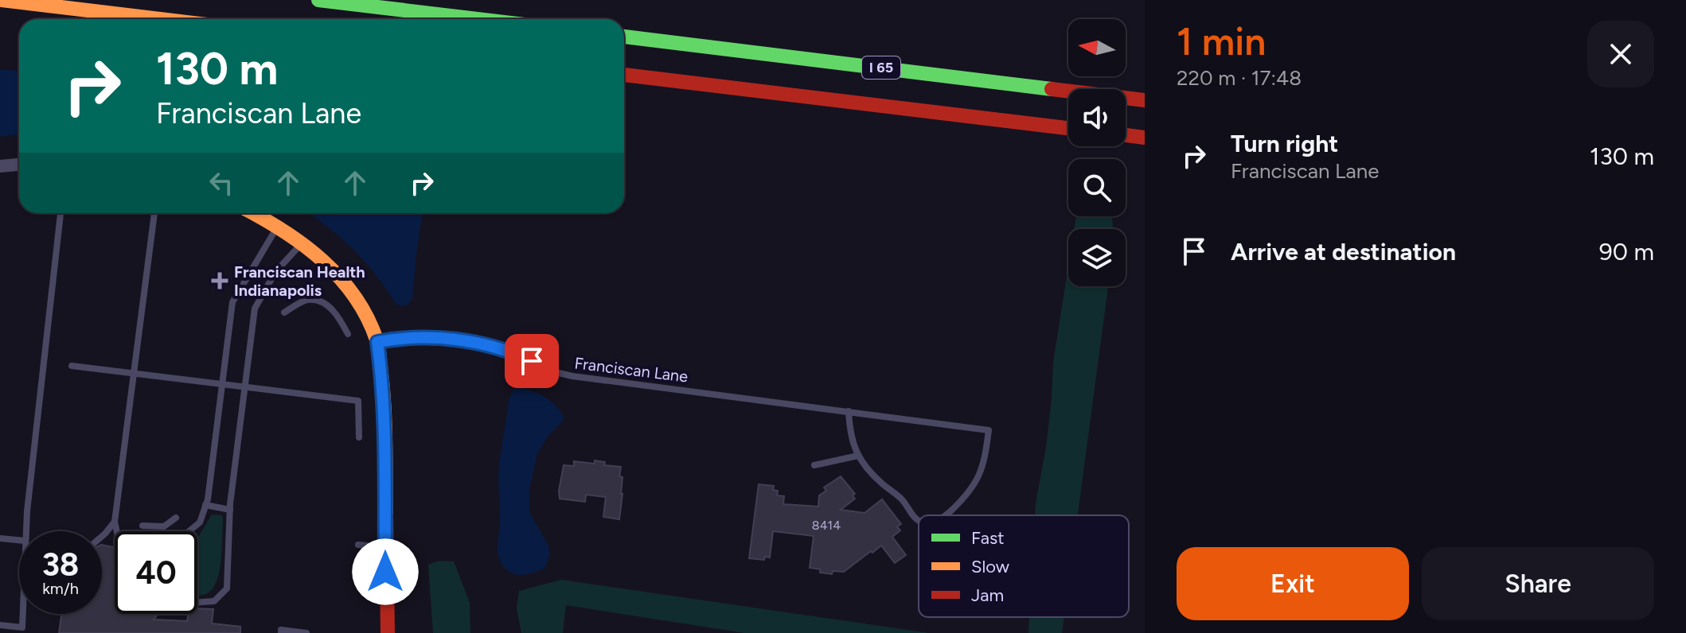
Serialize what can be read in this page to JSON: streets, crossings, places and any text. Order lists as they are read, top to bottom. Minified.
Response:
{"streets":{"main road":["I 65"],"lane":["Franciscan Lane"]},"places":{"health":["Franciscan Health Indianapolis"]},"house_numbers":["8414"],"legend":["Fast","Slow","Jam"],"north":"left","page":{"heading":["1 min","220 m · 17:48"],"turn":["130 m","Franciscan Lane"],"list":[{"name":"Turn right","note":"Franciscan Lane","value":"130 m"},{"name":"Arrive at destination","value":"90 m"}],"speed":"38 km/h","limit":"40","buttons":["Exit","Share"]}}
